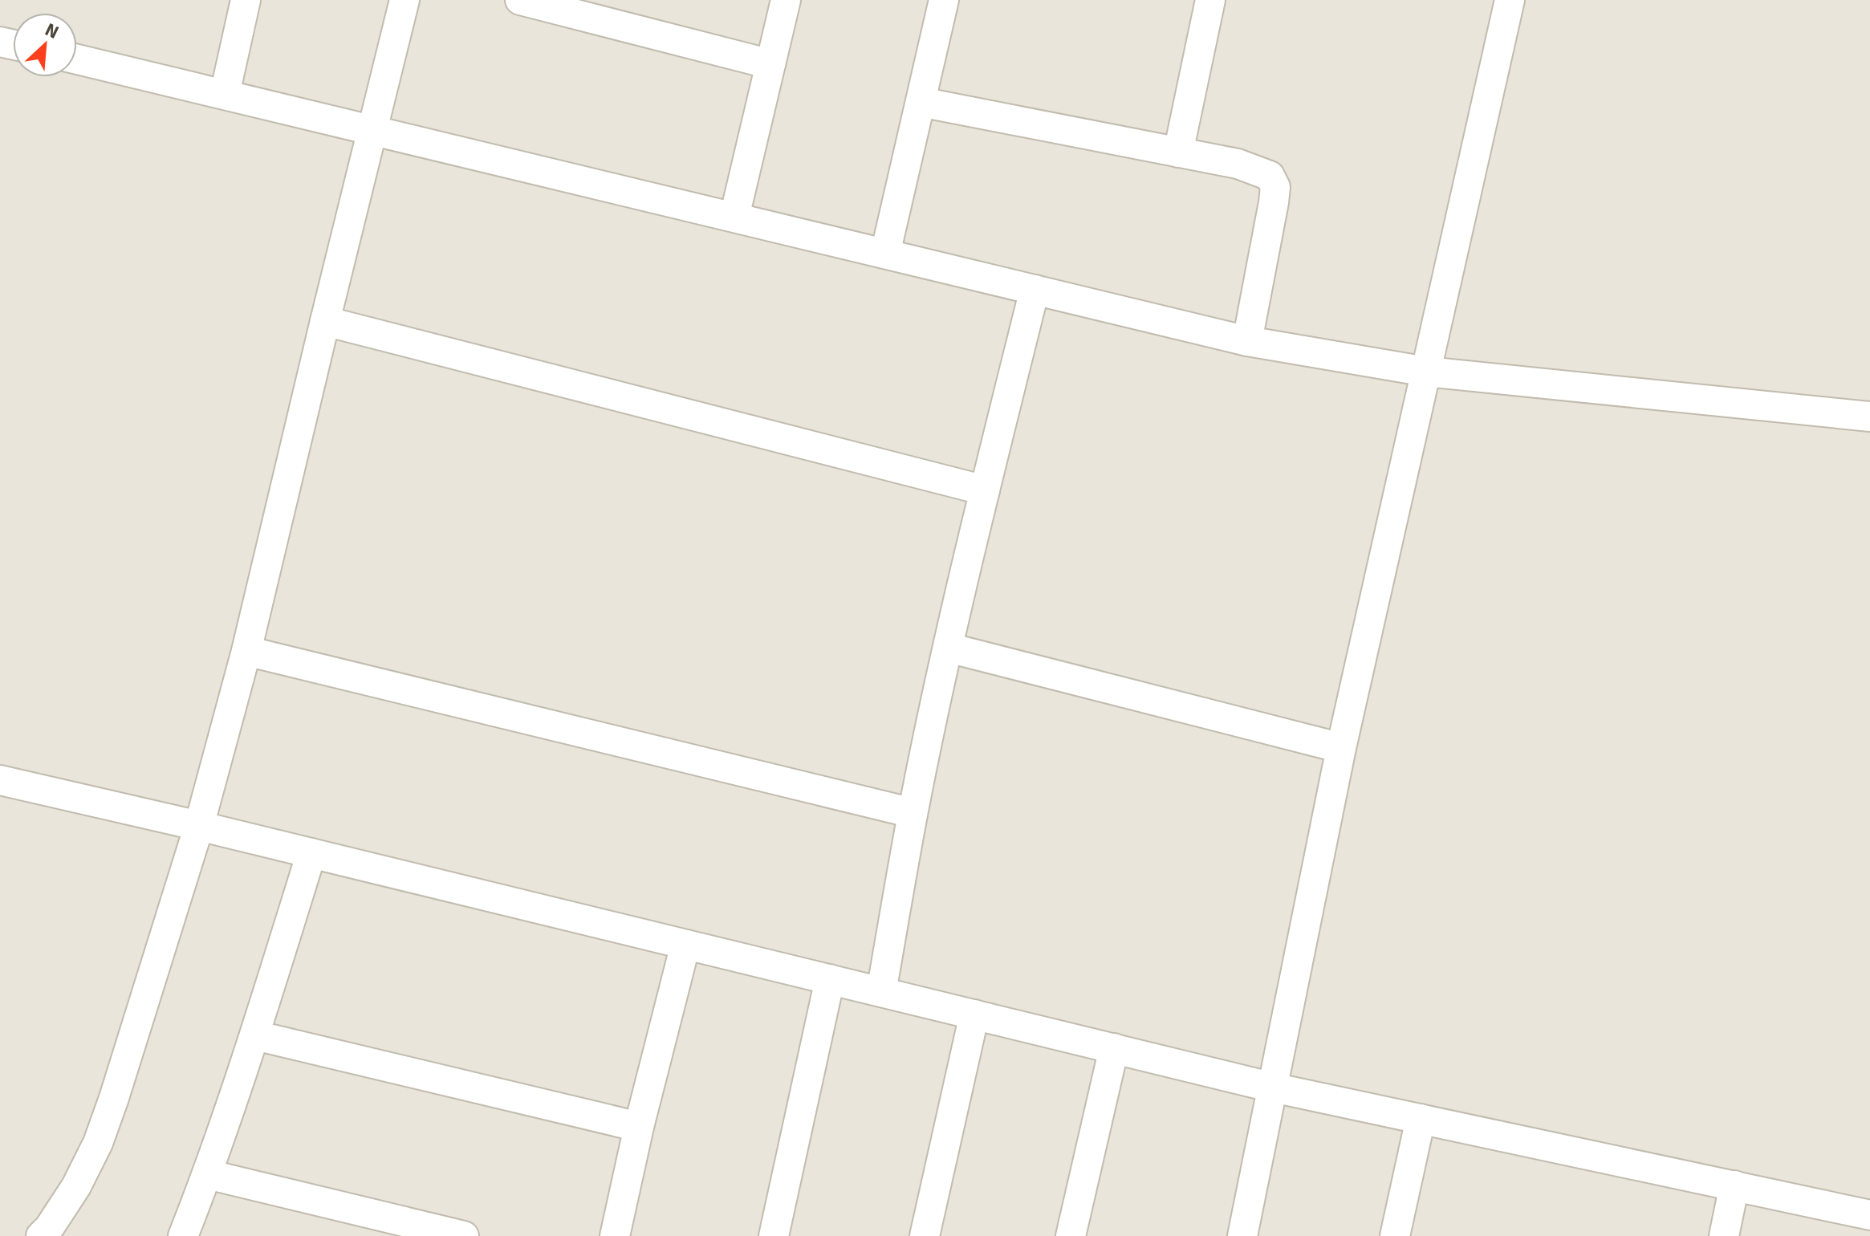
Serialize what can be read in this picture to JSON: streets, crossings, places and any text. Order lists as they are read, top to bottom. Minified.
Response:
{"north":"top right"}
